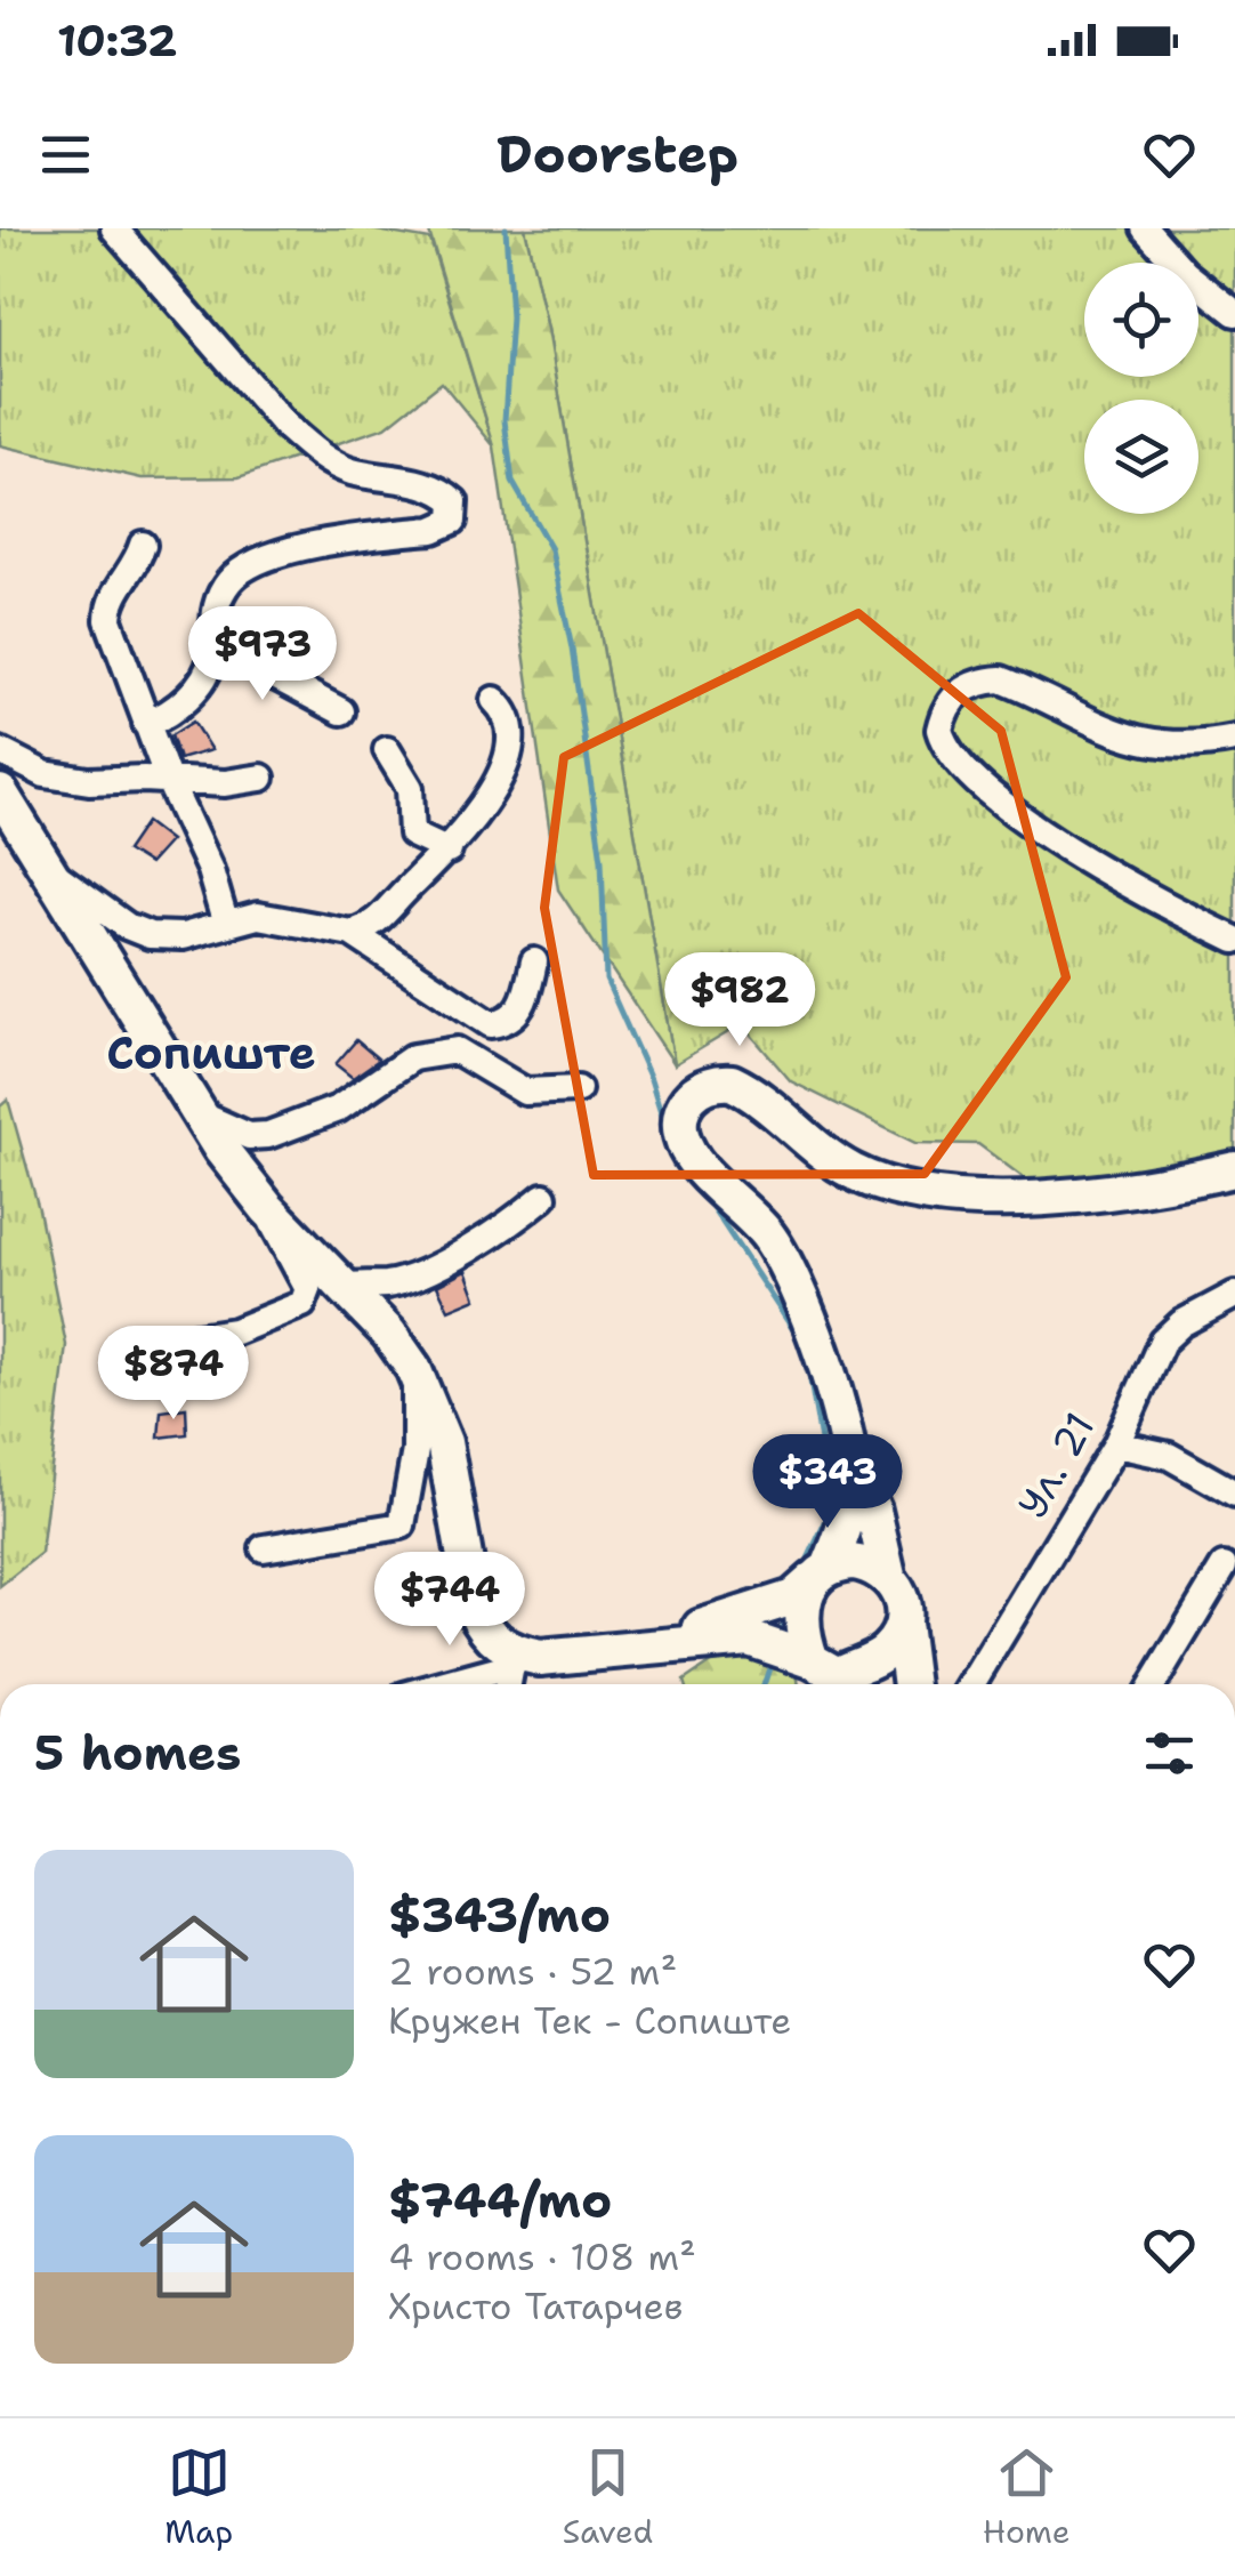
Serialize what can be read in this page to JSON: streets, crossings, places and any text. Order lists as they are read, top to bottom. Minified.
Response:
{"streets":{"street":["Ул. 21"]},"districts":["Сопиште"],"page":{"status":"10:32","header":"Doorstep","price":["$973","$982","$874","$343","$744"],"heading":"5 homes","list":[{"name":"$343/mo","note":"2 rooms · 52 m² · Кружен Тек - Сопиште"},{"name":"$744/mo","note":"4 rooms · 108 m² · Христо Татарчев"}],"tabs":["Map","Saved","Home"]}}
